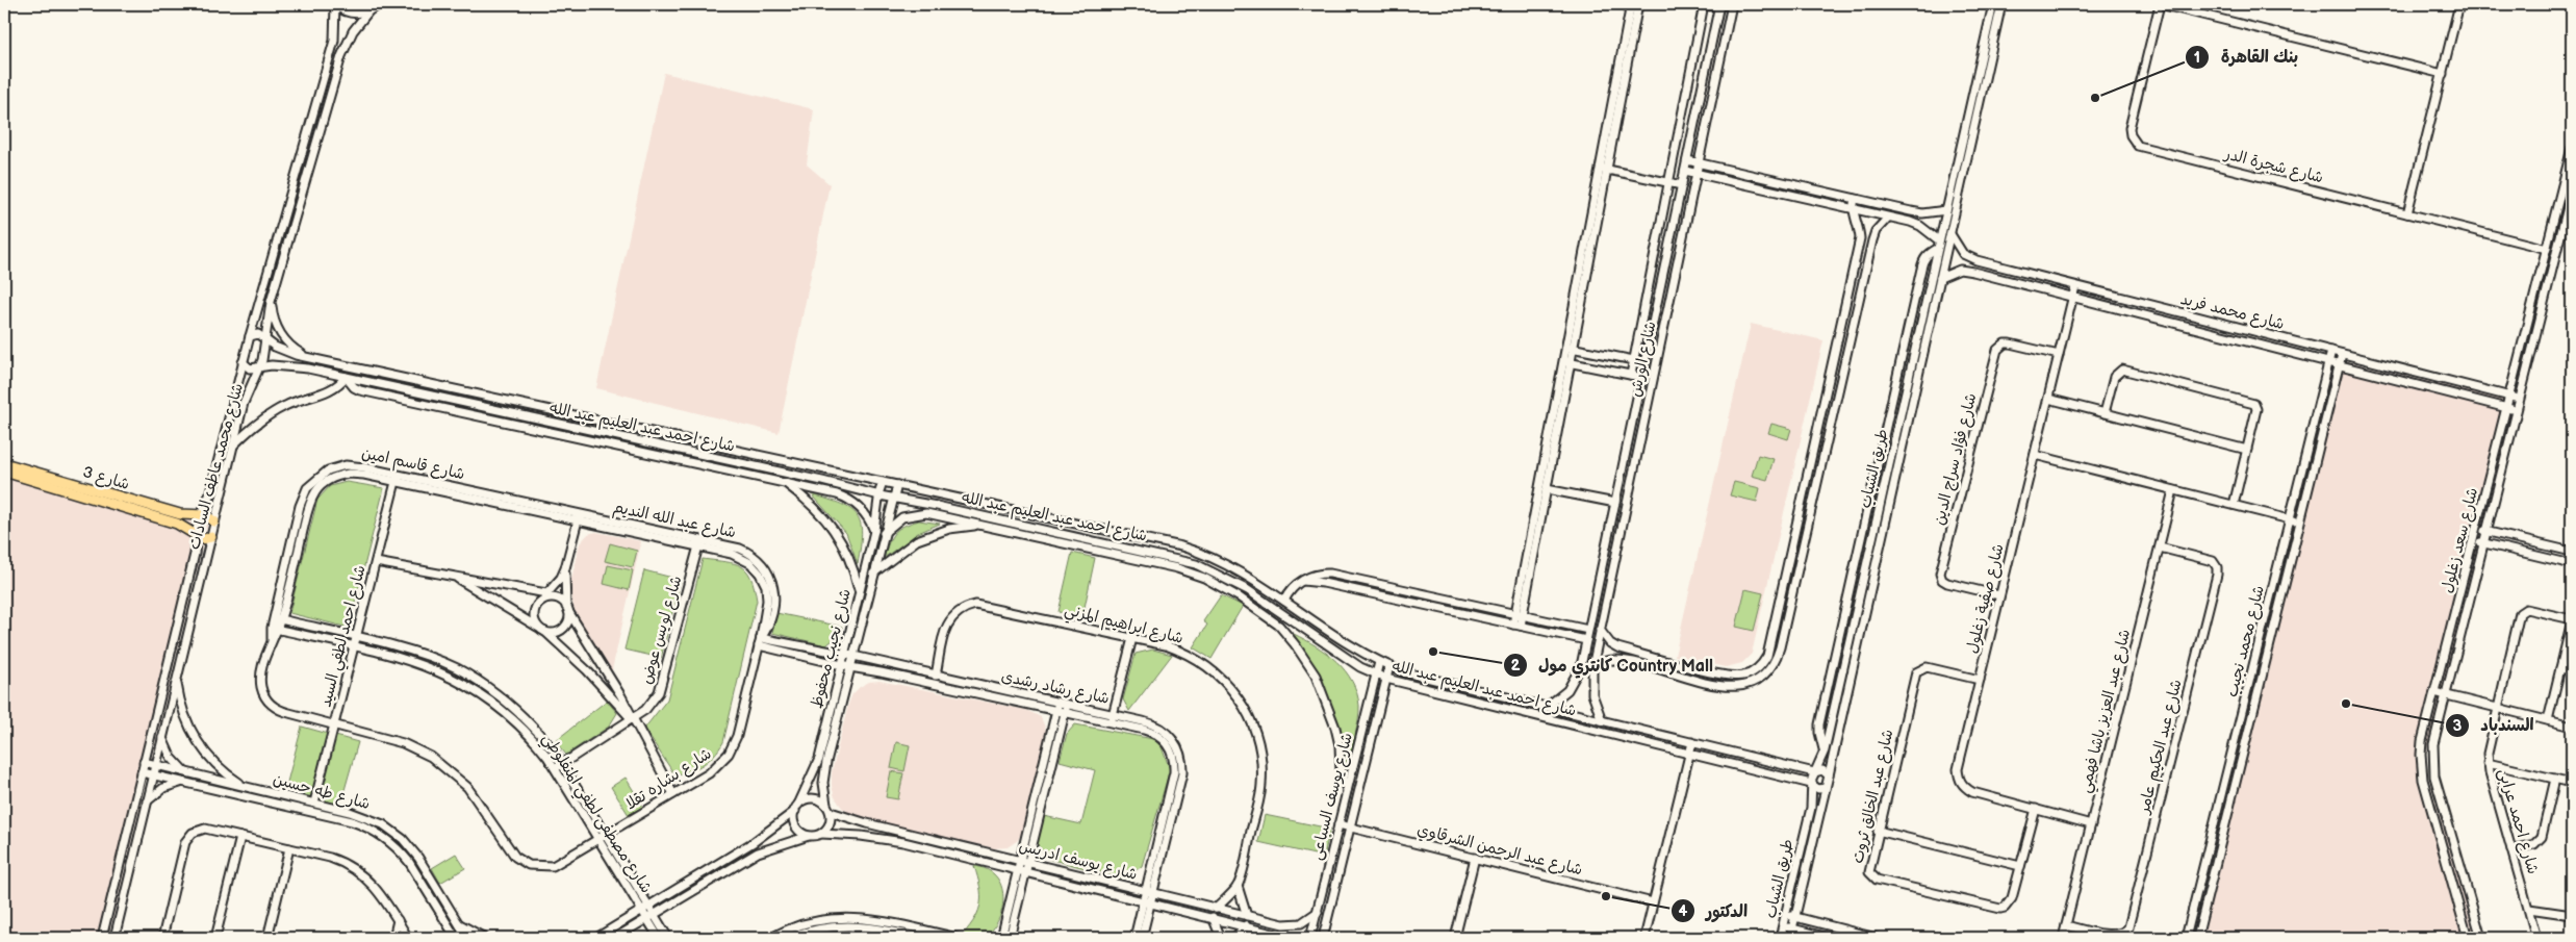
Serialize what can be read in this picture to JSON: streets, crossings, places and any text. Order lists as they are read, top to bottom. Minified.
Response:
{"streets":{"main road":["شارع 3"],"street":["شارع شجرة الدر","شارع محمد فريد","شارع الورش","شارع احمد عبد العليم عبد الله","شارع فؤاد سراج الدين","شارع قاسم امين","شارع محمد عاطف السادات","طريق الشباب","شارع عبد الله النديم","شارع سعد زغلول","شارع صفية زغلول","شارع ابراهيم المزني","شارع لويس عوض","شارع احمد لطفي السيد","شارع محمد نجيب","شارع نجيب محفوظ","شارع رشاد رشدى","شارع عبد العزيز باشا فهمي","شارع عبد الحكيم عامر","شارع بشاره تقلا","شارع طه حسين","شارع يوسف السباعى","شارع عبد الخالق ثروت","شارع مصطفى لطفي المنفلوطي","شارع احمد عرابى","شارع عبد الرحمن الشرقاوي","شارع يوسف ادريس"]},"crossings":[["شارع شجرة الدر","شارع سعد زغلول"],["شارع محمد فريد","طريق الشباب"],["شارع محمد فريد","شارع سعد زغلول"],["شارع محمد فريد","شارع صفية زغلول"],["شارع محمد فريد","شارع محمد نجيب"],["شارع الورش","شارع احمد عبد العليم عبد الله"],["شارع احمد عبد العليم عبد الله","شارع محمد عاطف السادات"],["شارع احمد عبد العليم عبد الله","طريق الشباب"],["شارع احمد عبد العليم عبد الله","شارع نجيب محفوظ"],["شارع احمد عبد العليم عبد الله","شارع يوسف السباعى"],["شارع فؤاد سراج الدين","شارع صفية زغلول"],["شارع قاسم امين","شارع عبد الله النديم"],["شارع قاسم امين","شارع احمد لطفي السيد"],["شارع قاسم امين","شارع بشاره تقلا"],["شارع قاسم امين","شارع مصطفى لطفي المنفلوطي"],["شارع محمد عاطف السادات","شارع 3"],["شارع محمد عاطف السادات","شارع طه حسين"],["شارع عبد الله النديم","شارع لويس عوض"],["شارع عبد الله النديم","شارع رشاد رشدى"],["شارع عبد الله النديم","شارع بشاره تقلا"],["شارع صفية زغلول","شارع عبد العزيز باشا فهمي"],["شارع صفية زغلول","شارع عبد الخالق ثروت"],["شارع ابراهيم المزني","شارع رشاد رشدى"],["شارع لويس عوض","شارع مصطفى لطفي المنفلوطي"],["شارع احمد لطفي السيد","شارع طه حسين"],["شارع احمد لطفي السيد","شارع مصطفى لطفي المنفلوطي"],["شارع نجيب محفوظ","شارع رشاد رشدى"],["شارع نجيب محفوظ","شارع يوسف ادريس"],["شارع رشاد رشدى","شارع بشاره تقلا"],["شارع رشاد رشدى","شارع يوسف ادريس"],["شارع عبد العزيز باشا فهمي","شارع عبد الحكيم عامر"],["شارع بشاره تقلا","شارع مصطفى لطفي المنفلوطي"],["شارع يوسف السباعى","شارع عبد الرحمن الشرقاوي"]],"places":["بنك القاهرة","كانتري مول Country Mall","السندباد","الدكتور"]}
